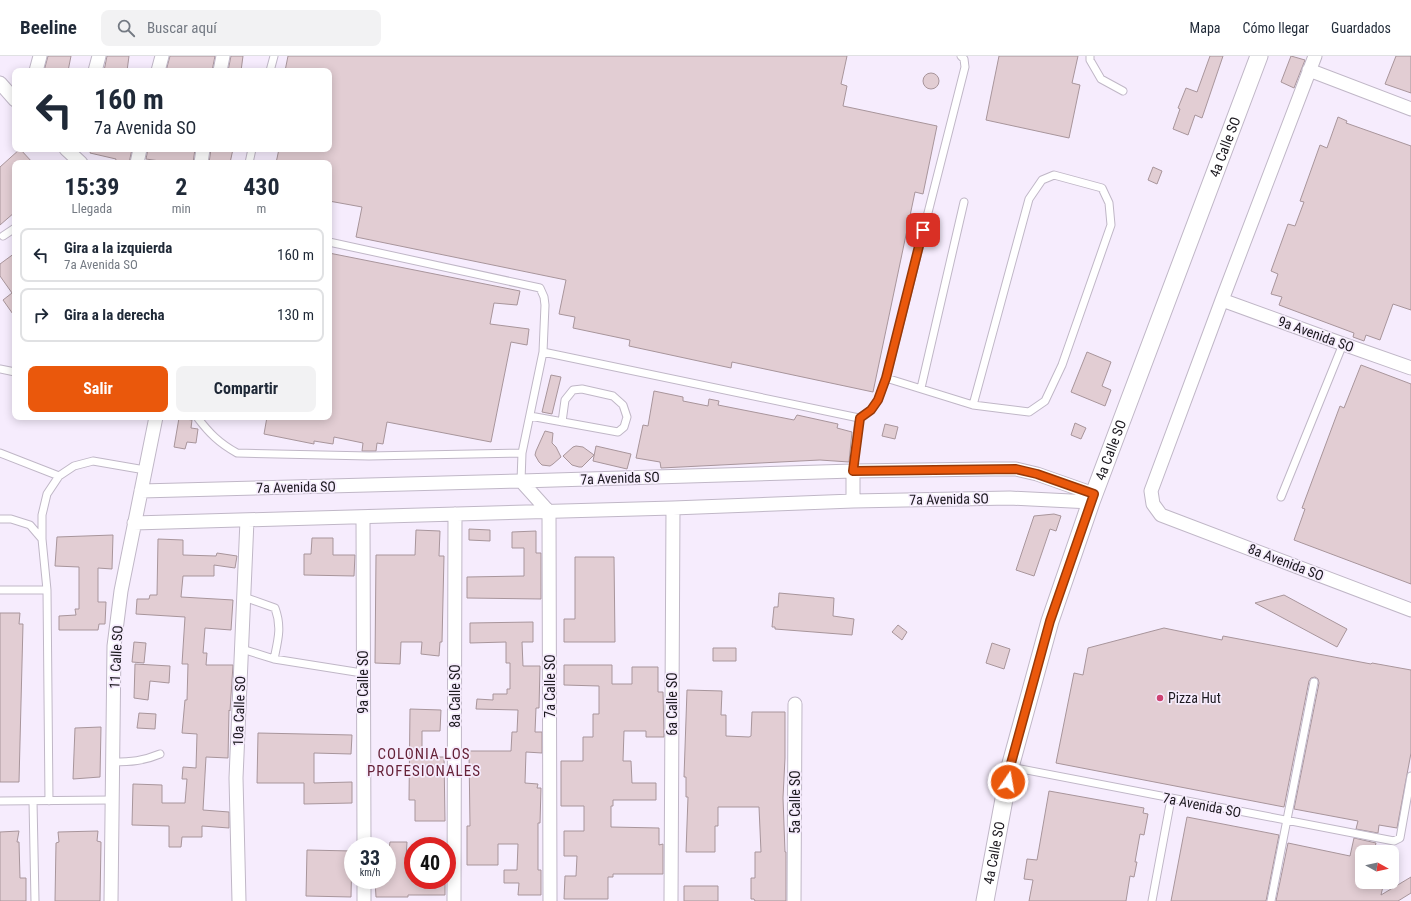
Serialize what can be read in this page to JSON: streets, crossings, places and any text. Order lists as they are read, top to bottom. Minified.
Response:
{"streets":{"street":["4a Calle SO","9a Avenida SO","7a Avenida SO","8a Avenida SO","11 Calle SO","9a Calle SO","7a Calle SO","8a Calle SO","6a Calle SO","10a Calle SO","5a Calle SO"]},"crossings":[["4a Calle SO","7a Avenida SO"],["9a Avenida SO","8a Avenida SO"],["7a Avenida SO","11 Calle SO"],["7a Avenida SO","9a Calle SO"],["7a Avenida SO","7a Calle SO"],["7a Avenida SO","8a Calle SO"],["7a Avenida SO","6a Calle SO"],["7a Avenida SO","10a Calle SO"]],"districts":["COLONIA LOS PROFESIONALES"],"places":["Pizza Hut"],"north":"right","page":{"header":"Beeline","search":"Buscar aquí","nav":["Mapa","Cómo llegar","Guardados"],"turn":["160 m","7a Avenida SO"],"eta":["15:39","Llegada","2","min","430","m"],"list":[{"name":"Gira a la izquierda","note":"7a Avenida SO","value":"160 m"},{"name":"Gira a la derecha","value":"130 m"}],"buttons":["Salir","Compartir"],"speed":"33 km/h","limit":"40"}}
